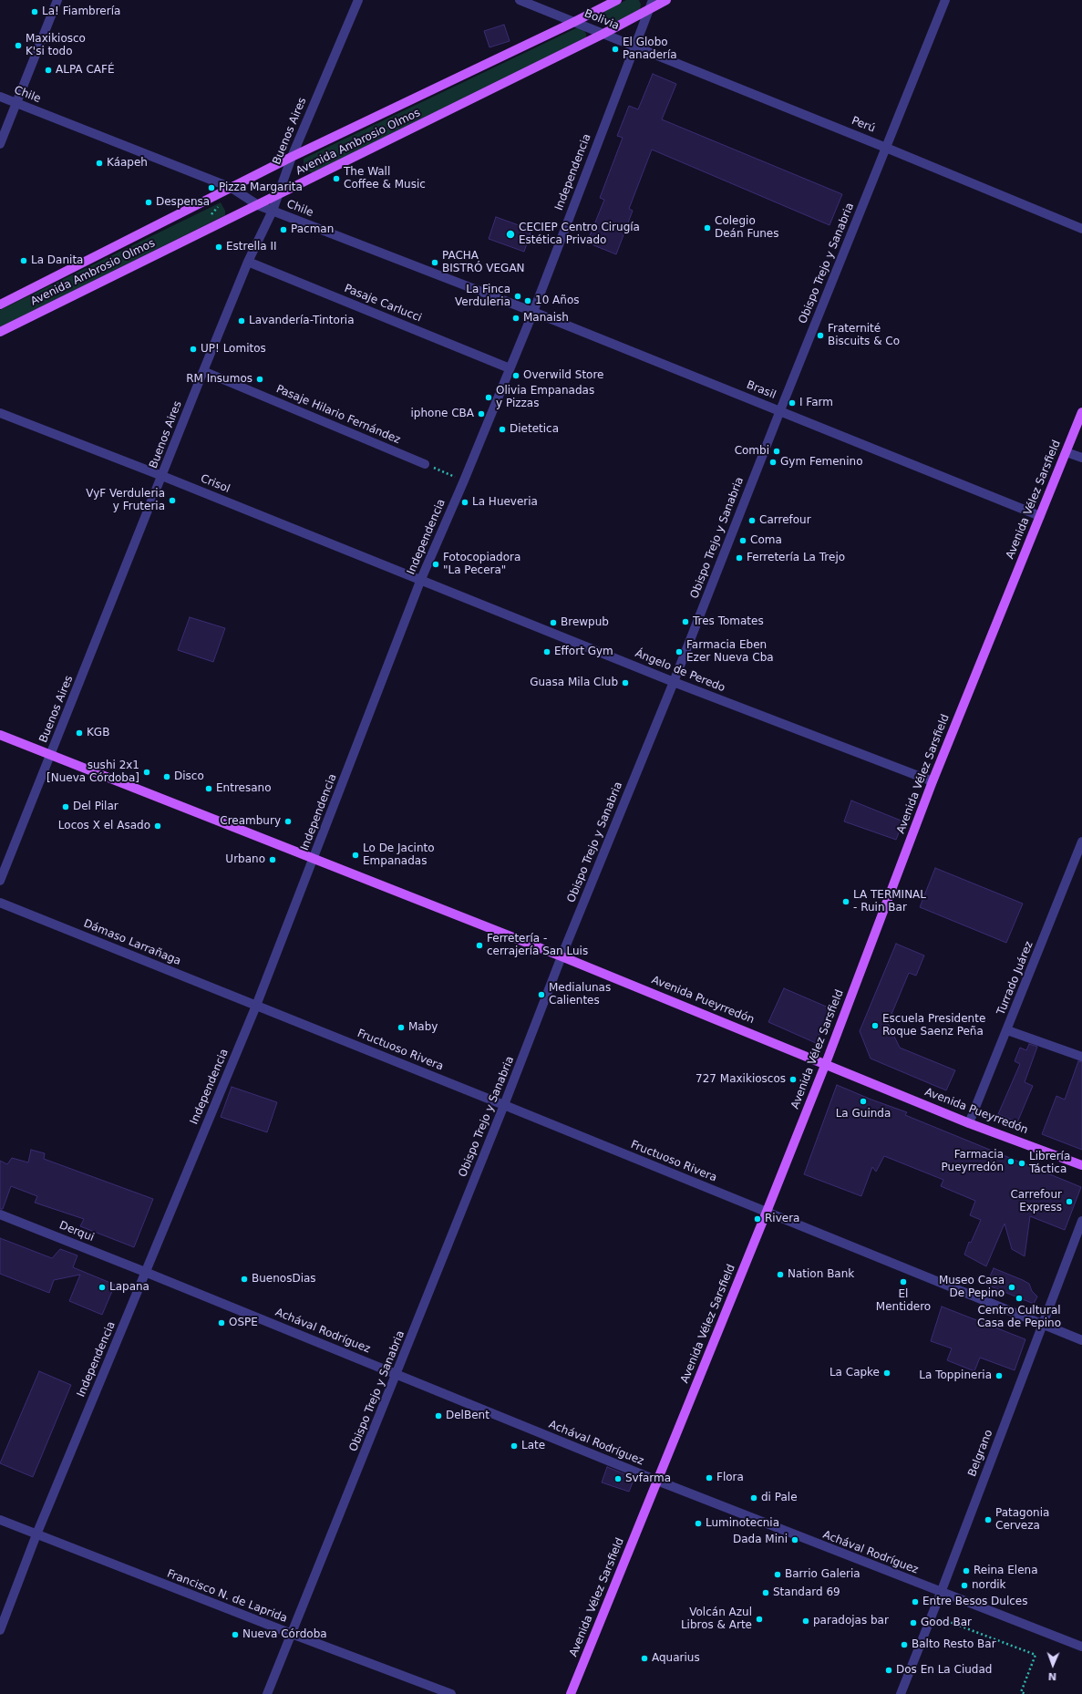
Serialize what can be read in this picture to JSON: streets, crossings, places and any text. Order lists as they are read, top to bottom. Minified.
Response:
{"streets":{"main road":["Avenida Ambrosio Olmos","Avenida Vélez Sarsfield","Avenida Pueyrredón"],"street":["Bolivia","Chile","Perú","Buenos Aires","Independencia","Obispo Trejo y Sanabria","Pasaje Carlucci","Brasil","Pasaje Hilario Fernández","Crisol","Ángelo de Peredo","Dámaso Larrañaga","Turrado Juárez","Fructuoso Rivera","Derqui","Achával Rodríguez","Belgrano","Francisco N. de Laprida"]},"crossings":[["Bolivia","Perú"],["Bolivia","Avenida Ambrosio Olmos"],["Bolivia","Independencia"],["Chile","Buenos Aires"],["Chile","Avenida Ambrosio Olmos"],["Chile","Independencia"],["Chile","Brasil"],["Perú","Independencia"],["Perú","Obispo Trejo y Sanabria"],["Buenos Aires","Avenida Ambrosio Olmos"],["Buenos Aires","Pasaje Carlucci"],["Buenos Aires","Pasaje Hilario Fernández"],["Buenos Aires","Crisol"],["Buenos Aires","Avenida Pueyrredón"],["Avenida Ambrosio Olmos","Independencia"],["Independencia","Pasaje Carlucci"],["Independencia","Brasil"],["Independencia","Crisol"],["Independencia","Ángelo de Peredo"],["Independencia","Dámaso Larrañaga"],["Independencia","Avenida Pueyrredón"],["Independencia","Fructuoso Rivera"],["Independencia","Derqui"],["Independencia","Achával Rodríguez"],["Independencia","Francisco N. de Laprida"],["Obispo Trejo y Sanabria","Brasil"],["Obispo Trejo y Sanabria","Ángelo de Peredo"],["Obispo Trejo y Sanabria","Avenida Pueyrredón"],["Obispo Trejo y Sanabria","Fructuoso Rivera"],["Obispo Trejo y Sanabria","Achával Rodríguez"],["Obispo Trejo y Sanabria","Francisco N. de Laprida"],["Brasil","Avenida Vélez Sarsfield"],["Crisol","Ángelo de Peredo"],["Avenida Vélez Sarsfield","Ángelo de Peredo"],["Avenida Vélez Sarsfield","Avenida Pueyrredón"],["Avenida Vélez Sarsfield","Fructuoso Rivera"],["Avenida Vélez Sarsfield","Achával Rodríguez"],["Dámaso Larrañaga","Fructuoso Rivera"],["Turrado Juárez","Avenida Pueyrredón"],["Fructuoso Rivera","Belgrano"],["Derqui","Achával Rodríguez"],["Achával Rodríguez","Belgrano"]],"places":["La! Fiambrería","Maxikiosco K'si todo","El Globo Panadería","ALPA CAFÉ","Káapeh","The Wall Coffee & Music","Pizza Margarita","Despensa","Colegio Deán Funes","Pacman","CECIEP Centro Cirugía Estética Privado","Estrella II","La Danita","PACHA BISTRÓ VEGAN","La Finca Verduleria","10 Años","Manaish","Lavandería-Tintoria","Fraternité Biscuits & Co","UP! Lomitos","Overwild Store","RM Insumos","Olivia Empanadas y Pizzas","I Farm","iphone CBA","Dietetica","Combi","Gym Femenino","VyF Verduleria y Fruteria","La Hueveria","Carrefour","Coma","Ferretería La Trejo","Fotocopiadora \"La Pecera\"","Tres Tomates","Brewpub","Effort Gym","Farmacia Eben Ezer Nueva Cba","Guasa Mila Club","KGB","sushi 2x1 [Nueva Córdoba]","Disco","Entresano","Del Pilar","Creambury","Locos X el Asado","Lo De Jacinto Empanadas","Urbano","LA TERMINAL - Ruin Bar","Ferretería - cerrajería San Luis","Medialunas Calientes","Escuela Presidente Roque Saenz Peña","Maby","727 Maxikioscos","La Guinda","Farmacia Pueyrredón","Librería Táctica","Carrefour Express","Rivera","Nation Bank","BuenosDias","El Mentidero","Lapana","Museo Casa De Pepino","Centro Cultural Casa de Pepino","OSPE","La Capke","La Toppineria","DelBent","Late","Flora","Svfarma","di Pale","Patagonia Cerveza","Luminotecnia","Dada Mini","Reina Elena","Barrio Galeria","nordik","Standard 69","Entre Besos Dulces","Volcán Azul Libros & Arte","paradojas bar","Good Bar","Nueva Córdoba","Balto Resto Bar","Aquarius","Dos En La Ciudad"],"north":"bottom"}
